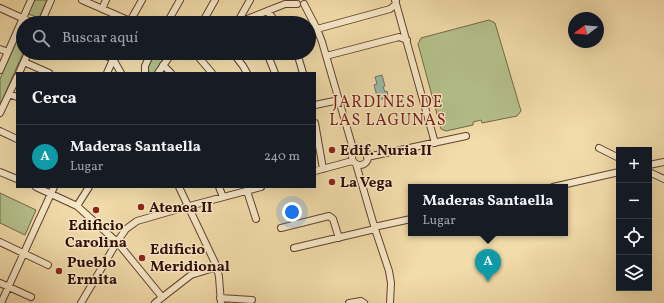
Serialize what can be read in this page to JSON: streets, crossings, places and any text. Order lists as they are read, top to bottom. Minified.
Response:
{"districts":["JARDINES DE LAS LAGUNAS"],"places":["Edif. Nuria II","La Vega","Atenea II","Edificio Carolina","Edificio Meridional","Pueblo Ermita"],"north":"left","page":{"search":"Buscar aquí","heading":"Cerca","list":[{"mark":"A","name":"Maderas Santaella","note":"Lugar","value":"240 m"}],"map_buttons":["+","−"],"popup":["Maderas Santaella","Lugar"],"pins":"A"}}
